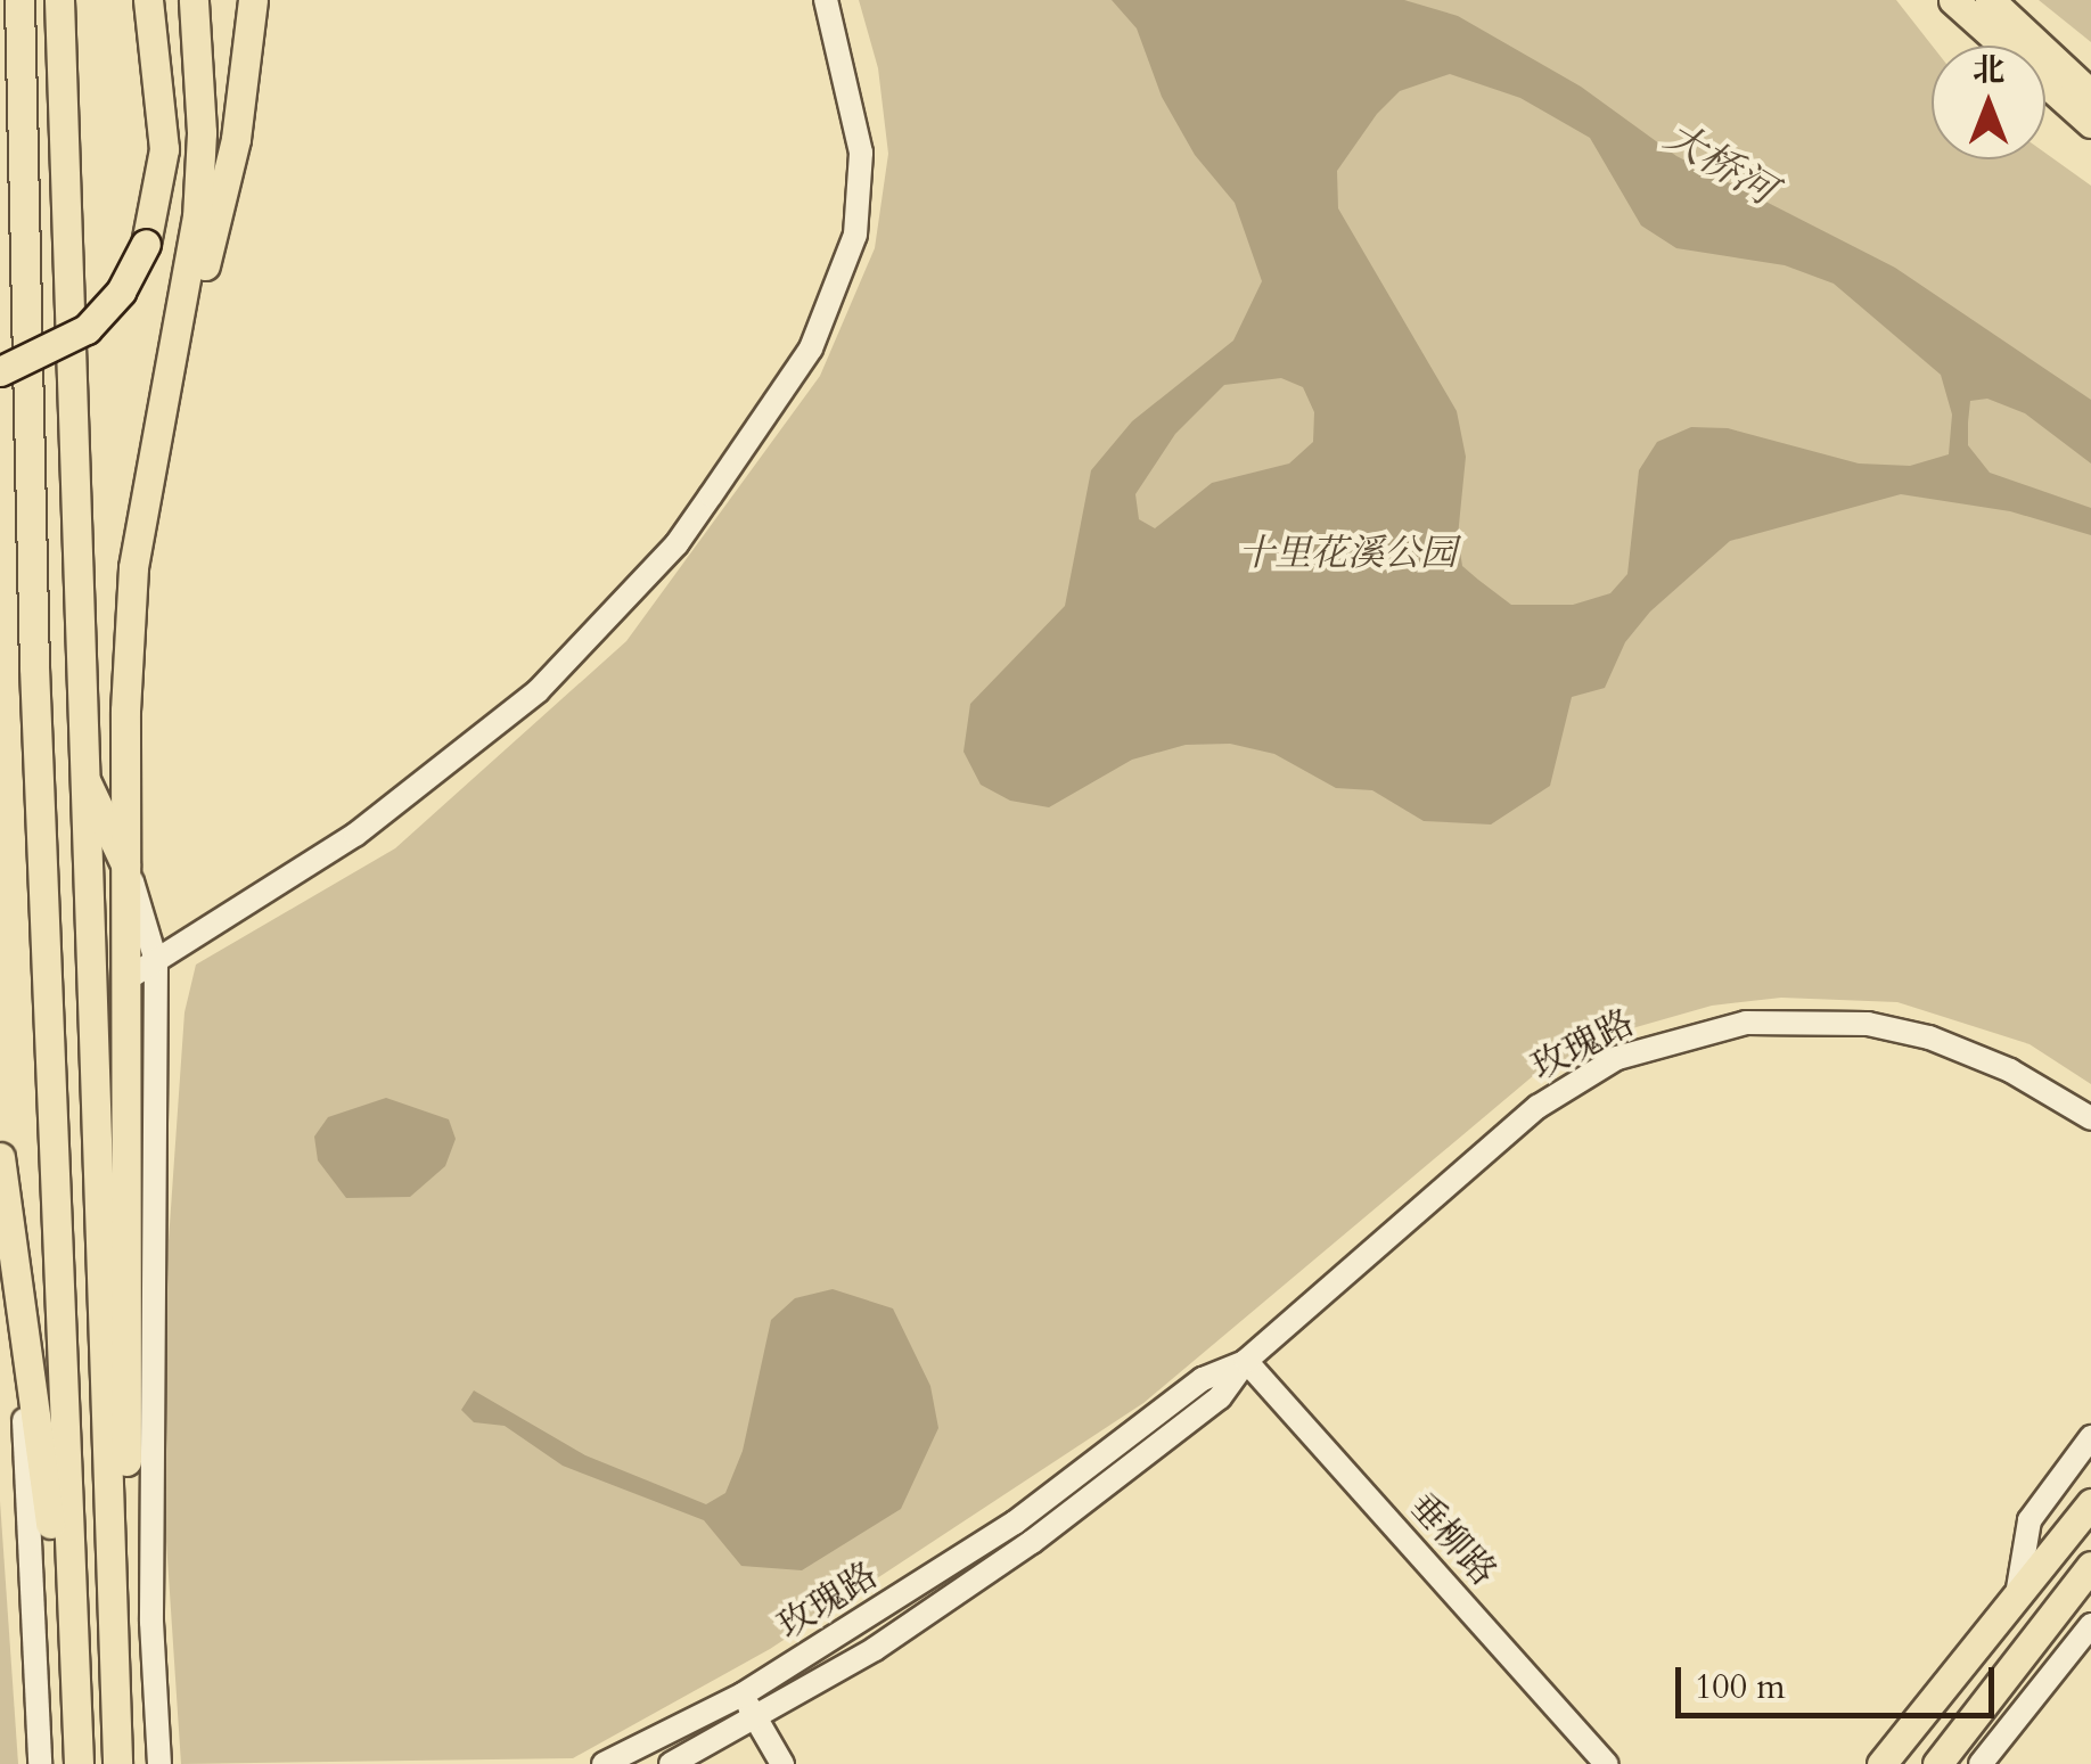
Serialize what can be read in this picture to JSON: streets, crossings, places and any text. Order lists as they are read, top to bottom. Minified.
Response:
{"streets":{"street":["玫瑰路","垂柳路"]},"crossings":[["玫瑰路","垂柳路"]],"water":["大桥河"],"parks":["十里花溪公园"],"scale_bar":"100 m","north":"top"}
